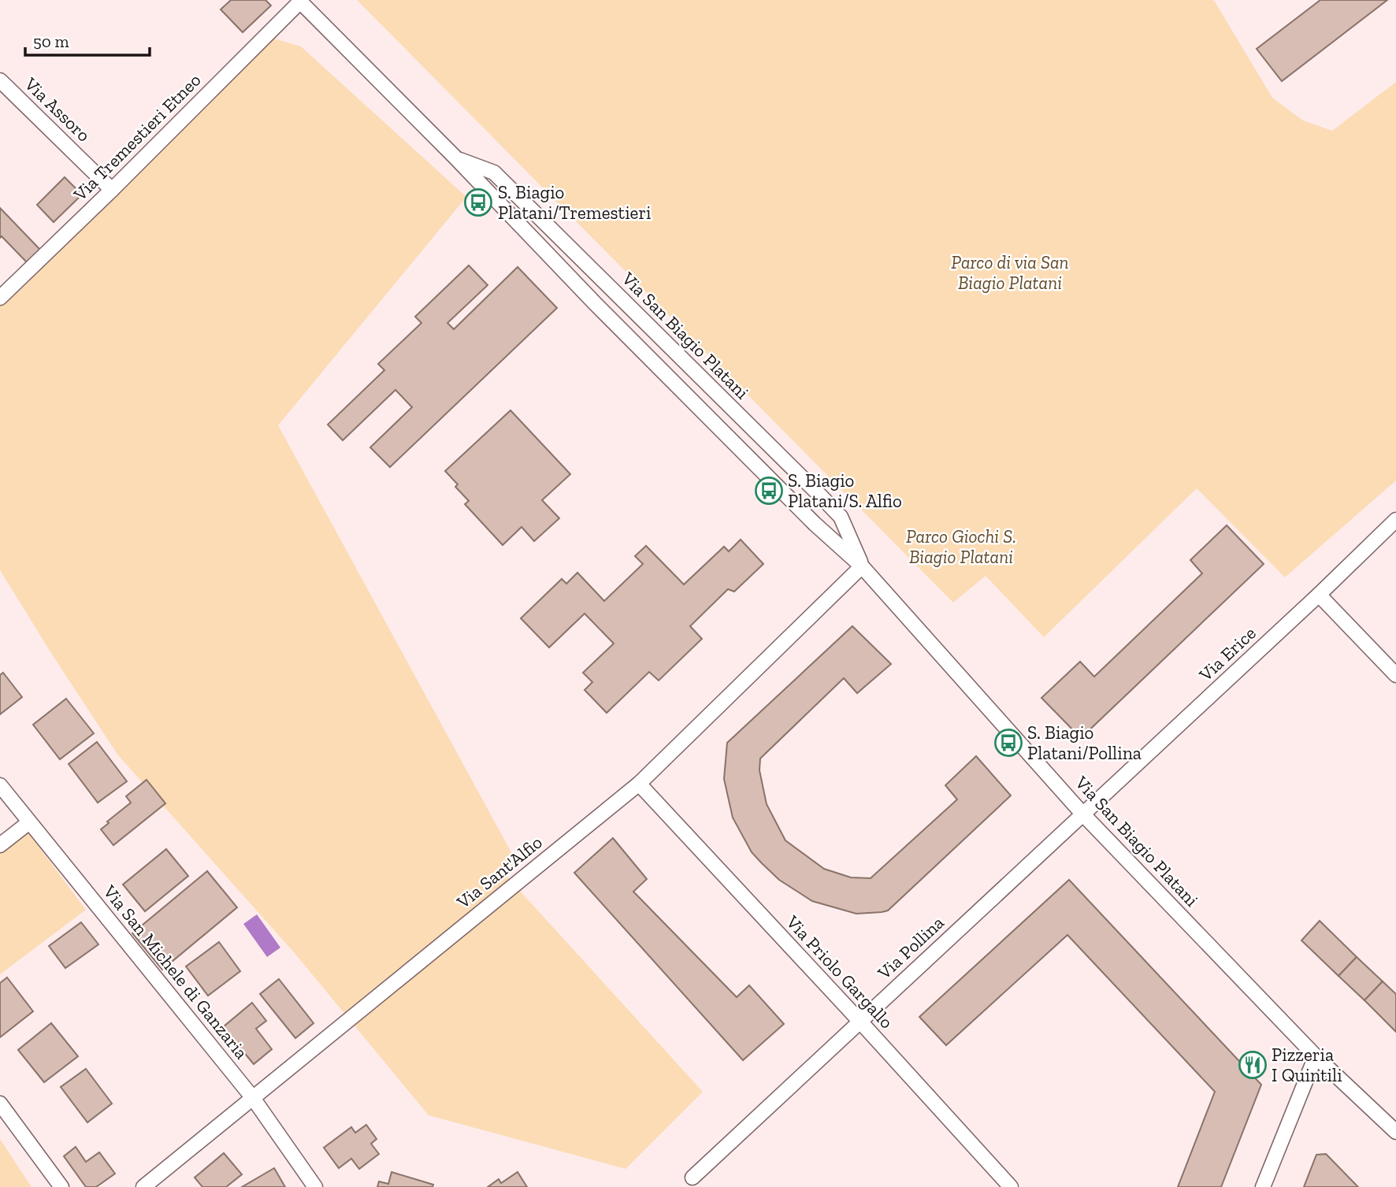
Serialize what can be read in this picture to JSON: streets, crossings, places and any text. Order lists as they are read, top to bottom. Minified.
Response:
{"streets":{"street":["Via Assoro","Via Tremestieri Etneo","Via San Biagio Platani","Via Erice","Via Sant'Alfio","Via Pollina","Via San Michele di Ganzaria","Via Priolo Gargallo"]},"crossings":[["Via Assoro","Via Tremestieri Etneo"],["Via Tremestieri Etneo","Via San Biagio Platani"],["Via San Biagio Platani","Via Erice"],["Via San Biagio Platani","Via Sant'Alfio"],["Via San Biagio Platani","Via Pollina"],["Via Erice","Via Pollina"],["Via Sant'Alfio","Via San Michele di Ganzaria"],["Via Sant'Alfio","Via Priolo Gargallo"],["Via Pollina","Via Priolo Gargallo"]],"parks":["Parco di via San Biagio Platani","Parco Giochi S. Biagio Platani"],"places":{"bus stop":["S. Biagio Platani/Tremestieri","S. Biagio Platani/S. Alfio","S. Biagio Platani/Pollina"],"restaurant":["Pizzeria I Quintili"]},"scale_bar":"50 m"}
